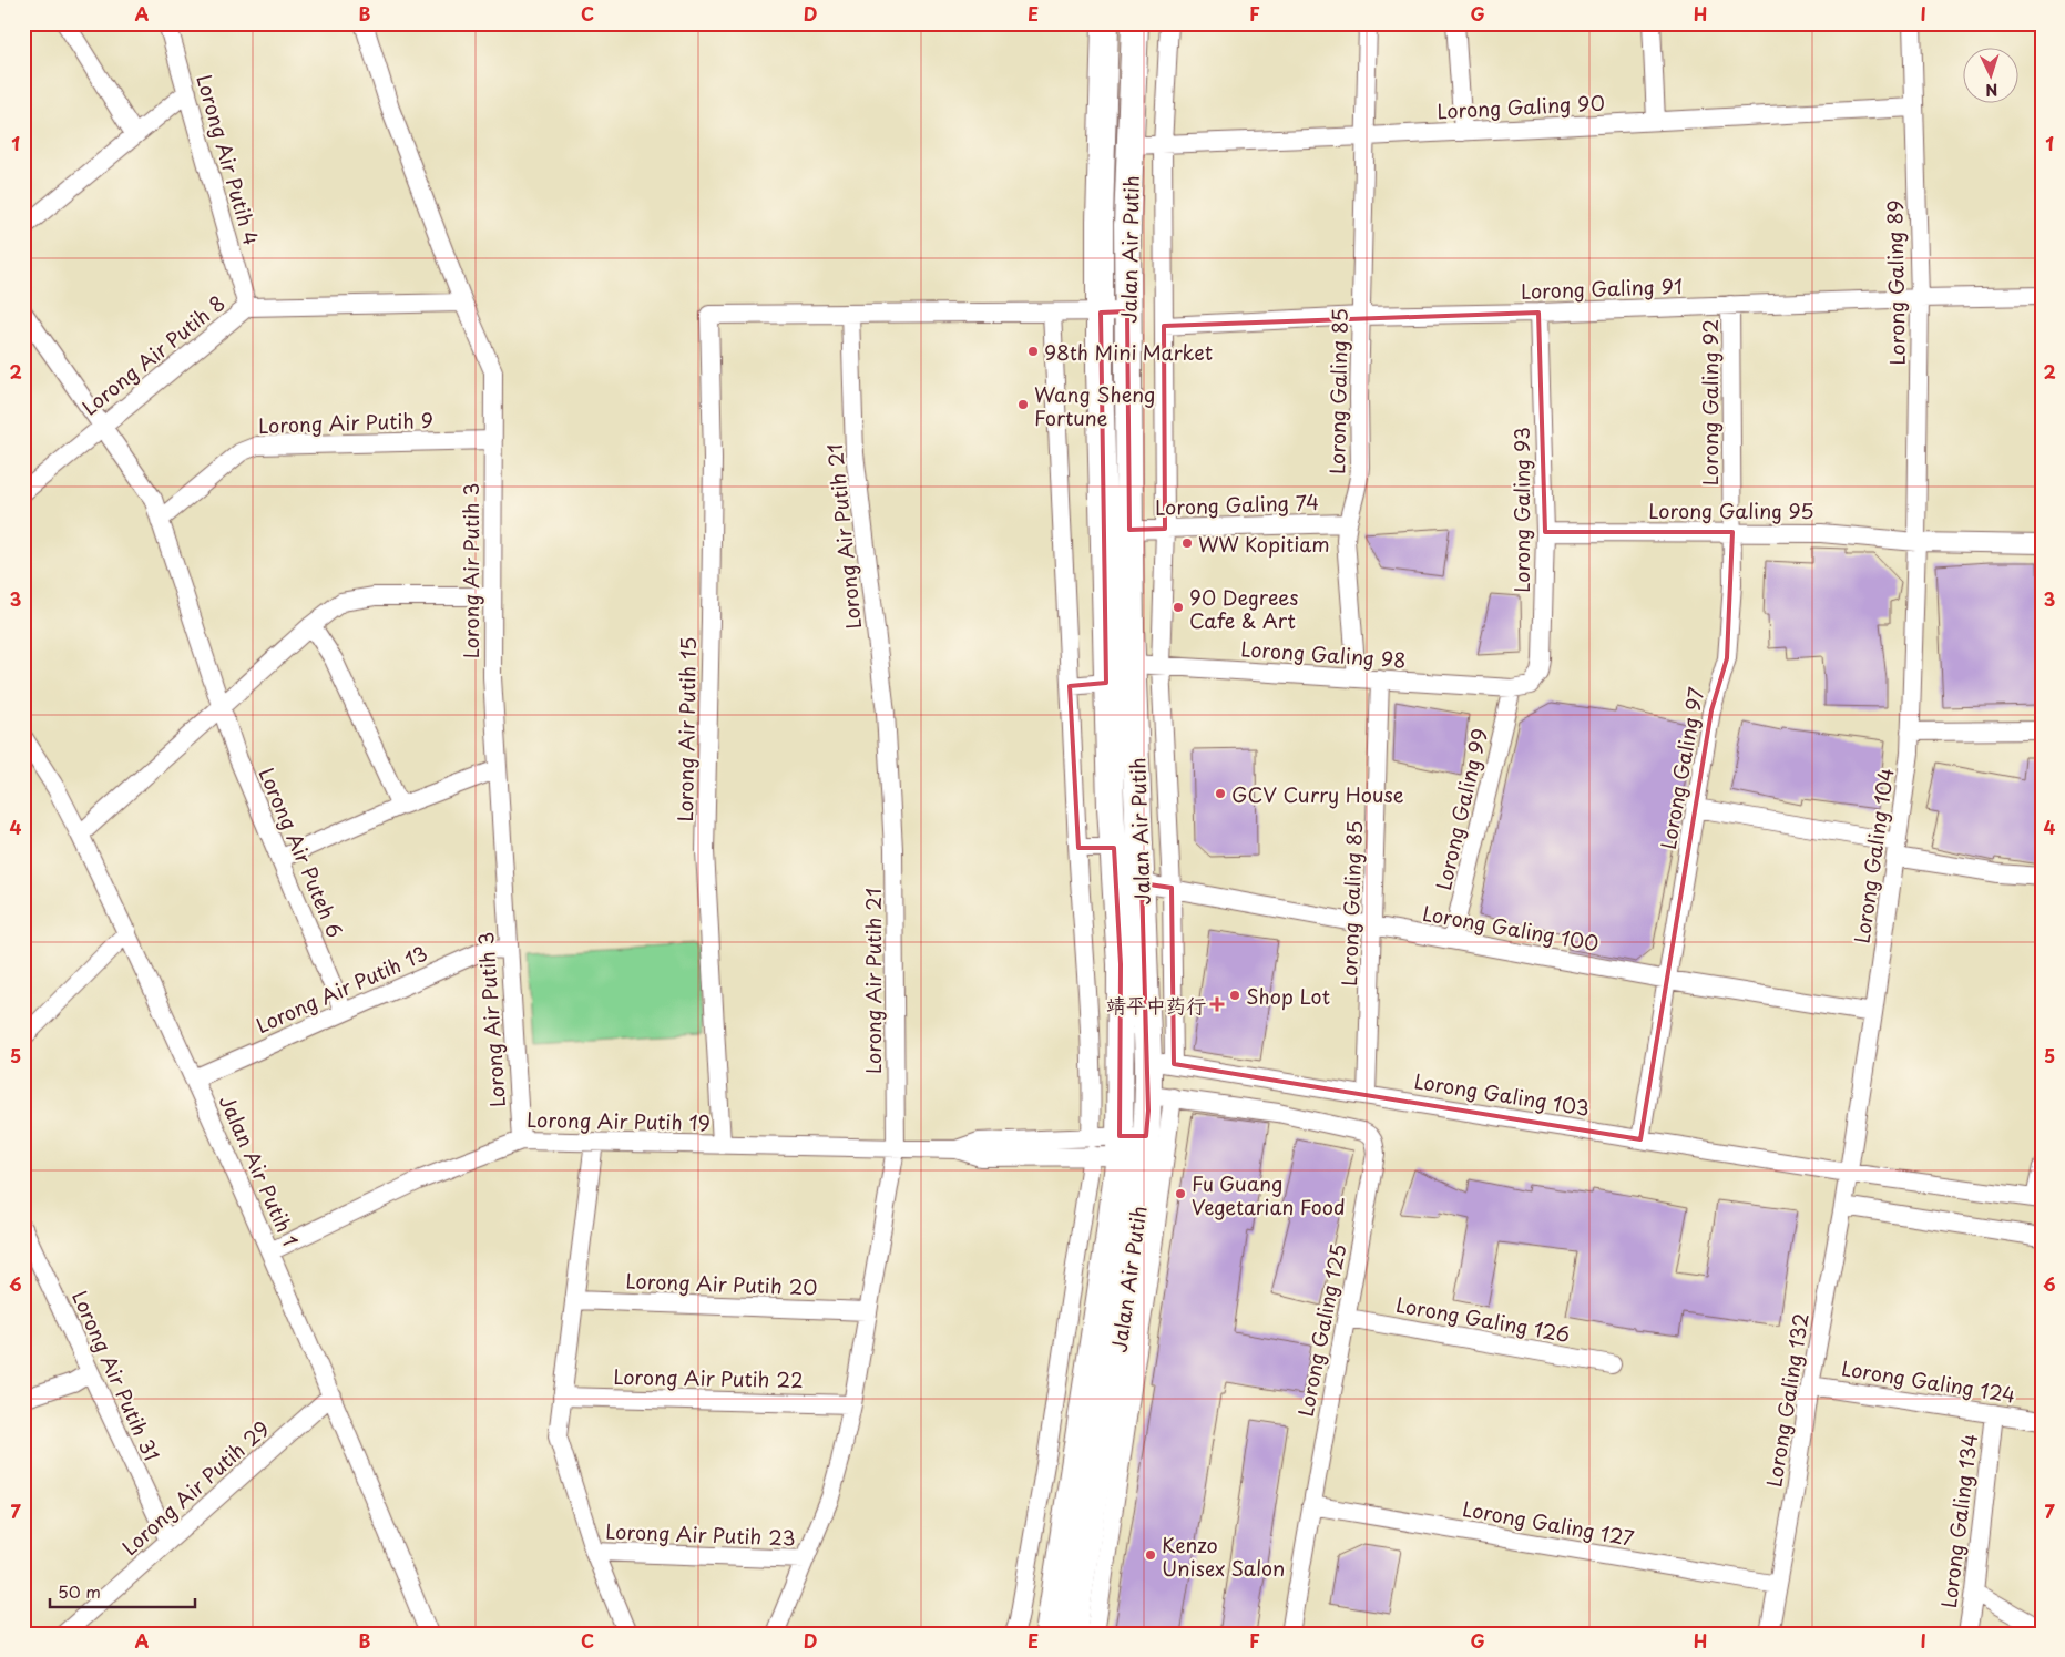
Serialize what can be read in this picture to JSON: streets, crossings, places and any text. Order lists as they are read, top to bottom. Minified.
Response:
{"streets":{"street":["Lorong Galing 90","Lorong Air Putih 4","Jalan Air Putih","Lorong Galing 89","Lorong Galing 91","Lorong Air Putih 8","Lorong Galing 85","Lorong Galing 92","Lorong Air Putih 9","Lorong Galing 74","Lorong Galing 93","Lorong Galing 95","Lorong Air Putih 21","Lorong Air Putih 3","Lorong Galing 98","Lorong Air Putih 15","Lorong Galing 97","Lorong Galing 99","Lorong Air Puteh 6","Lorong Galing 104","Lorong Galing 100","Lorong Air Putih 13","Lorong Galing 103","Lorong Air Putih 19","Jalan Air Putih 1","Lorong Air Putih 20","Lorong Galing 126","Lorong Galing 125","Lorong Air Putih 31","Lorong Air Putih 22","Lorong Galing 124","Lorong Galing 132","Lorong Air Putih 29","Lorong Galing 134","Lorong Galing 127","Lorong Air Putih 23"]},"crossings":[["Lorong Galing 90","Jalan Air Putih"],["Lorong Galing 90","Lorong Galing 89"],["Lorong Galing 90","Lorong Galing 85"],["Lorong Air Putih 4","Lorong Air Putih 8"],["Jalan Air Putih","Lorong Galing 74"],["Jalan Air Putih","Lorong Galing 98"],["Jalan Air Putih","Lorong Galing 100"],["Jalan Air Putih","Lorong Galing 103"],["Jalan Air Putih","Lorong Air Putih 19"],["Jalan Air Putih","Lorong Galing 125"],["Lorong Galing 89","Lorong Galing 91"],["Lorong Galing 89","Lorong Galing 95"],["Lorong Galing 89","Lorong Galing 104"],["Lorong Galing 91","Lorong Galing 85"],["Lorong Galing 91","Lorong Galing 92"],["Lorong Galing 91","Lorong Galing 93"],["Lorong Air Putih 8","Lorong Air Putih 3"],["Lorong Air Putih 8","Lorong Air Puteh 6"],["Lorong Galing 85","Lorong Galing 74"],["Lorong Galing 85","Lorong Galing 98"],["Lorong Galing 85","Lorong Galing 100"],["Lorong Galing 85","Lorong Galing 103"],["Lorong Galing 92","Lorong Galing 95"],["Lorong Galing 92","Lorong Galing 97"],["Lorong Air Putih 9","Lorong Air Putih 3"],["Lorong Air Putih 9","Lorong Air Puteh 6"],["Lorong Galing 93","Lorong Galing 95"],["Lorong Galing 93","Lorong Galing 98"],["Lorong Galing 93","Lorong Galing 99"],["Lorong Galing 95","Lorong Galing 97"],["Lorong Galing 95","Lorong Galing 104"],["Lorong Air Putih 21","Lorong Air Putih 15"],["Lorong Air Putih 21","Lorong Air Putih 19"],["Lorong Air Putih 21","Lorong Air Putih 20"],["Lorong Air Putih 21","Lorong Air Putih 22"],["Lorong Air Putih 21","Lorong Air Putih 23"],["Lorong Air Putih 3","Lorong Air Putih 13"],["Lorong Air Putih 3","Lorong Air Putih 19"],["Lorong Galing 98","Lorong Galing 99"],["Lorong Air Putih 15","Lorong Air Putih 19"],["Lorong Galing 97","Lorong Galing 100"],["Lorong Galing 97","Lorong Galing 103"],["Lorong Galing 99","Lorong Galing 100"],["Lorong Air Puteh 6","Lorong Air Putih 13"],["Lorong Galing 104","Lorong Galing 100"],["Lorong Galing 104","Lorong Galing 103"],["Lorong Galing 104","Lorong Galing 132"],["Lorong Air Putih 13","Jalan Air Putih 1"],["Lorong Galing 103","Lorong Galing 132"],["Lorong Air Putih 19","Jalan Air Putih 1"],["Jalan Air Putih 1","Lorong Air Putih 29"],["Lorong Galing 126","Lorong Galing 125"],["Lorong Galing 125","Lorong Galing 127"],["Lorong Air Putih 31","Lorong Air Putih 29"],["Lorong Galing 124","Lorong Galing 132"],["Lorong Galing 124","Lorong Galing 134"],["Lorong Galing 132","Lorong Galing 127"]],"places":{"other":["98th Mini Market","Wang Sheng Fortune","WW Kopitiam","90 Degrees Cafe & Art","GCV Curry House","Shop Lot","Fu Guang Vegetarian Food","Kenzo Unisex Salon"],"health":["靖平中药行"]},"scale_bar":"50 m","north":"bottom","grid":{"columns":["A","B","C","D","E","F","G","H","I"],"rows":["1","2","3","4","5","6","7"]}}
